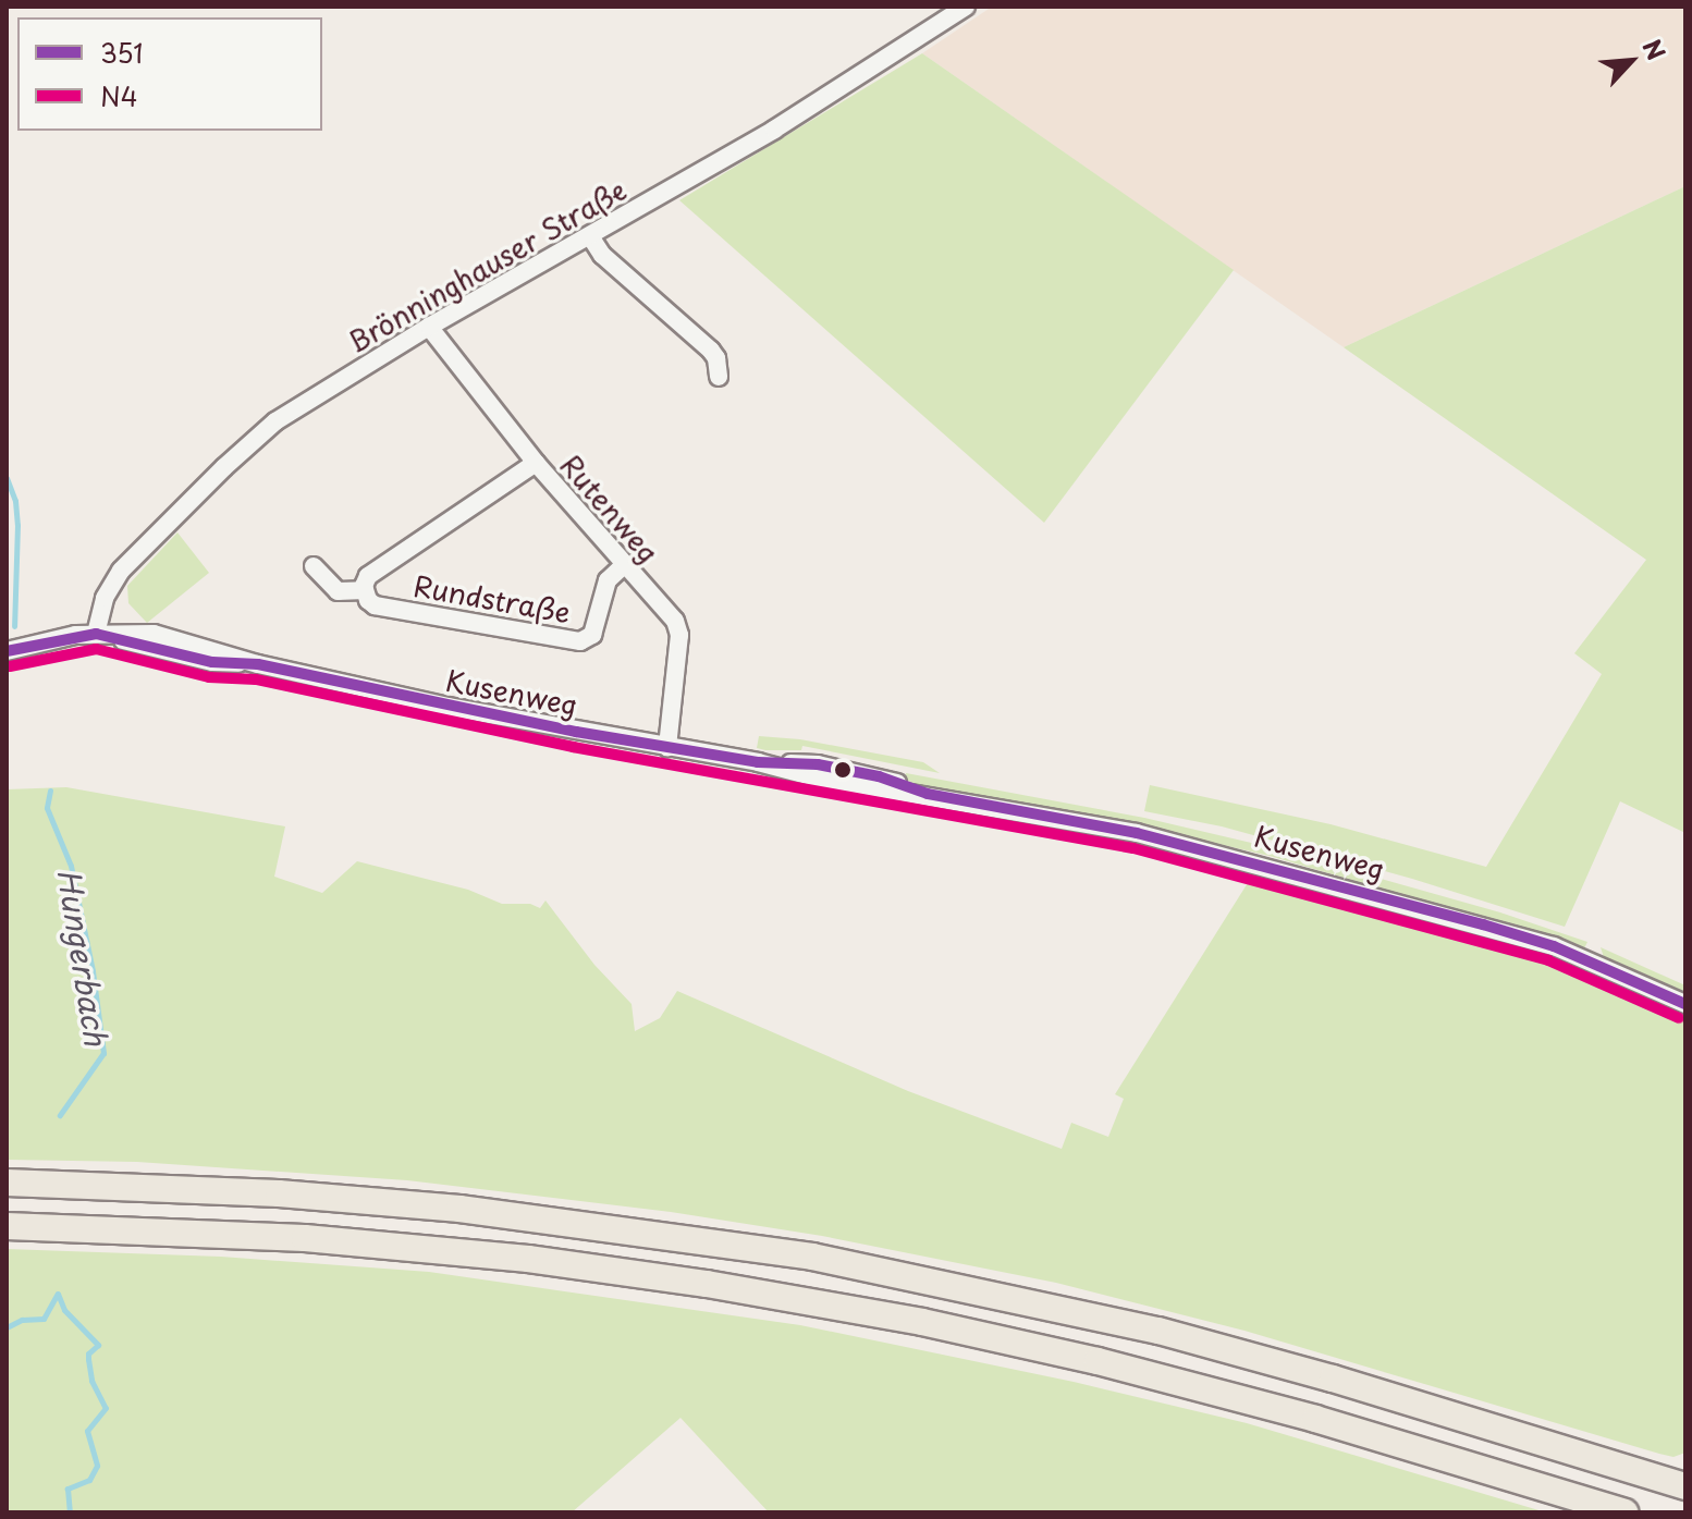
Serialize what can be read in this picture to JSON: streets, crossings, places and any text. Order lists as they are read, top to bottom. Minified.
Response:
{"streets":{"street":["Brönninghauser Straße","Rutenweg","Rundstraße","Kusenweg"]},"crossings":[["Brönninghauser Straße","Rutenweg"],["Brönninghauser Straße","Kusenweg"],["Rutenweg","Rundstraße"],["Rutenweg","Kusenweg"]],"water":["Hungerbach"],"lines":["transit line 351","transit line N4"],"legend":["351","N4"],"north":"top right"}
